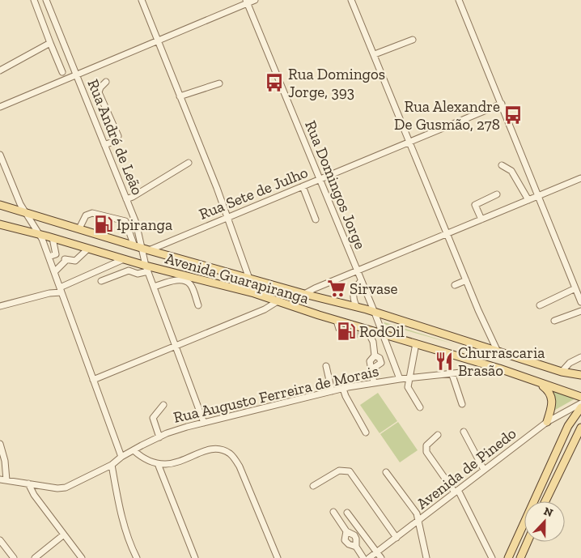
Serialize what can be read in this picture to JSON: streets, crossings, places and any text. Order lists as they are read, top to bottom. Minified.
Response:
{"streets":{"main road":["Avenida Guarapiranga"],"street":["Rua André de Leão","Rua Domingos Jorge","Rua Sete de Julho","Rua Augusto Ferreira de Morais","Avenida de Pinedo"]},"crossings":[["Rua André de Leão","Rua Sete de Julho"],["Rua André de Leão","Avenida Guarapiranga"],["Rua André de Leão","Rua Augusto Ferreira de Morais"],["Rua Domingos Jorge","Rua Sete de Julho"],["Rua Domingos Jorge","Avenida Guarapiranga"],["Rua Domingos Jorge","Rua Augusto Ferreira de Morais"],["Rua Sete de Julho","Avenida Guarapiranga"],["Avenida Guarapiranga","Rua Augusto Ferreira de Morais"]],"places":{"bus stop":["Rua Domingos Jorge, 393","Rua Alexandre De Gusmão, 278"],"fuel station":["Ipiranga","RodOil"],"supermarket":["Sirvase"],"restaurant":["Churrascaria Brasão"]},"north":"top"}
